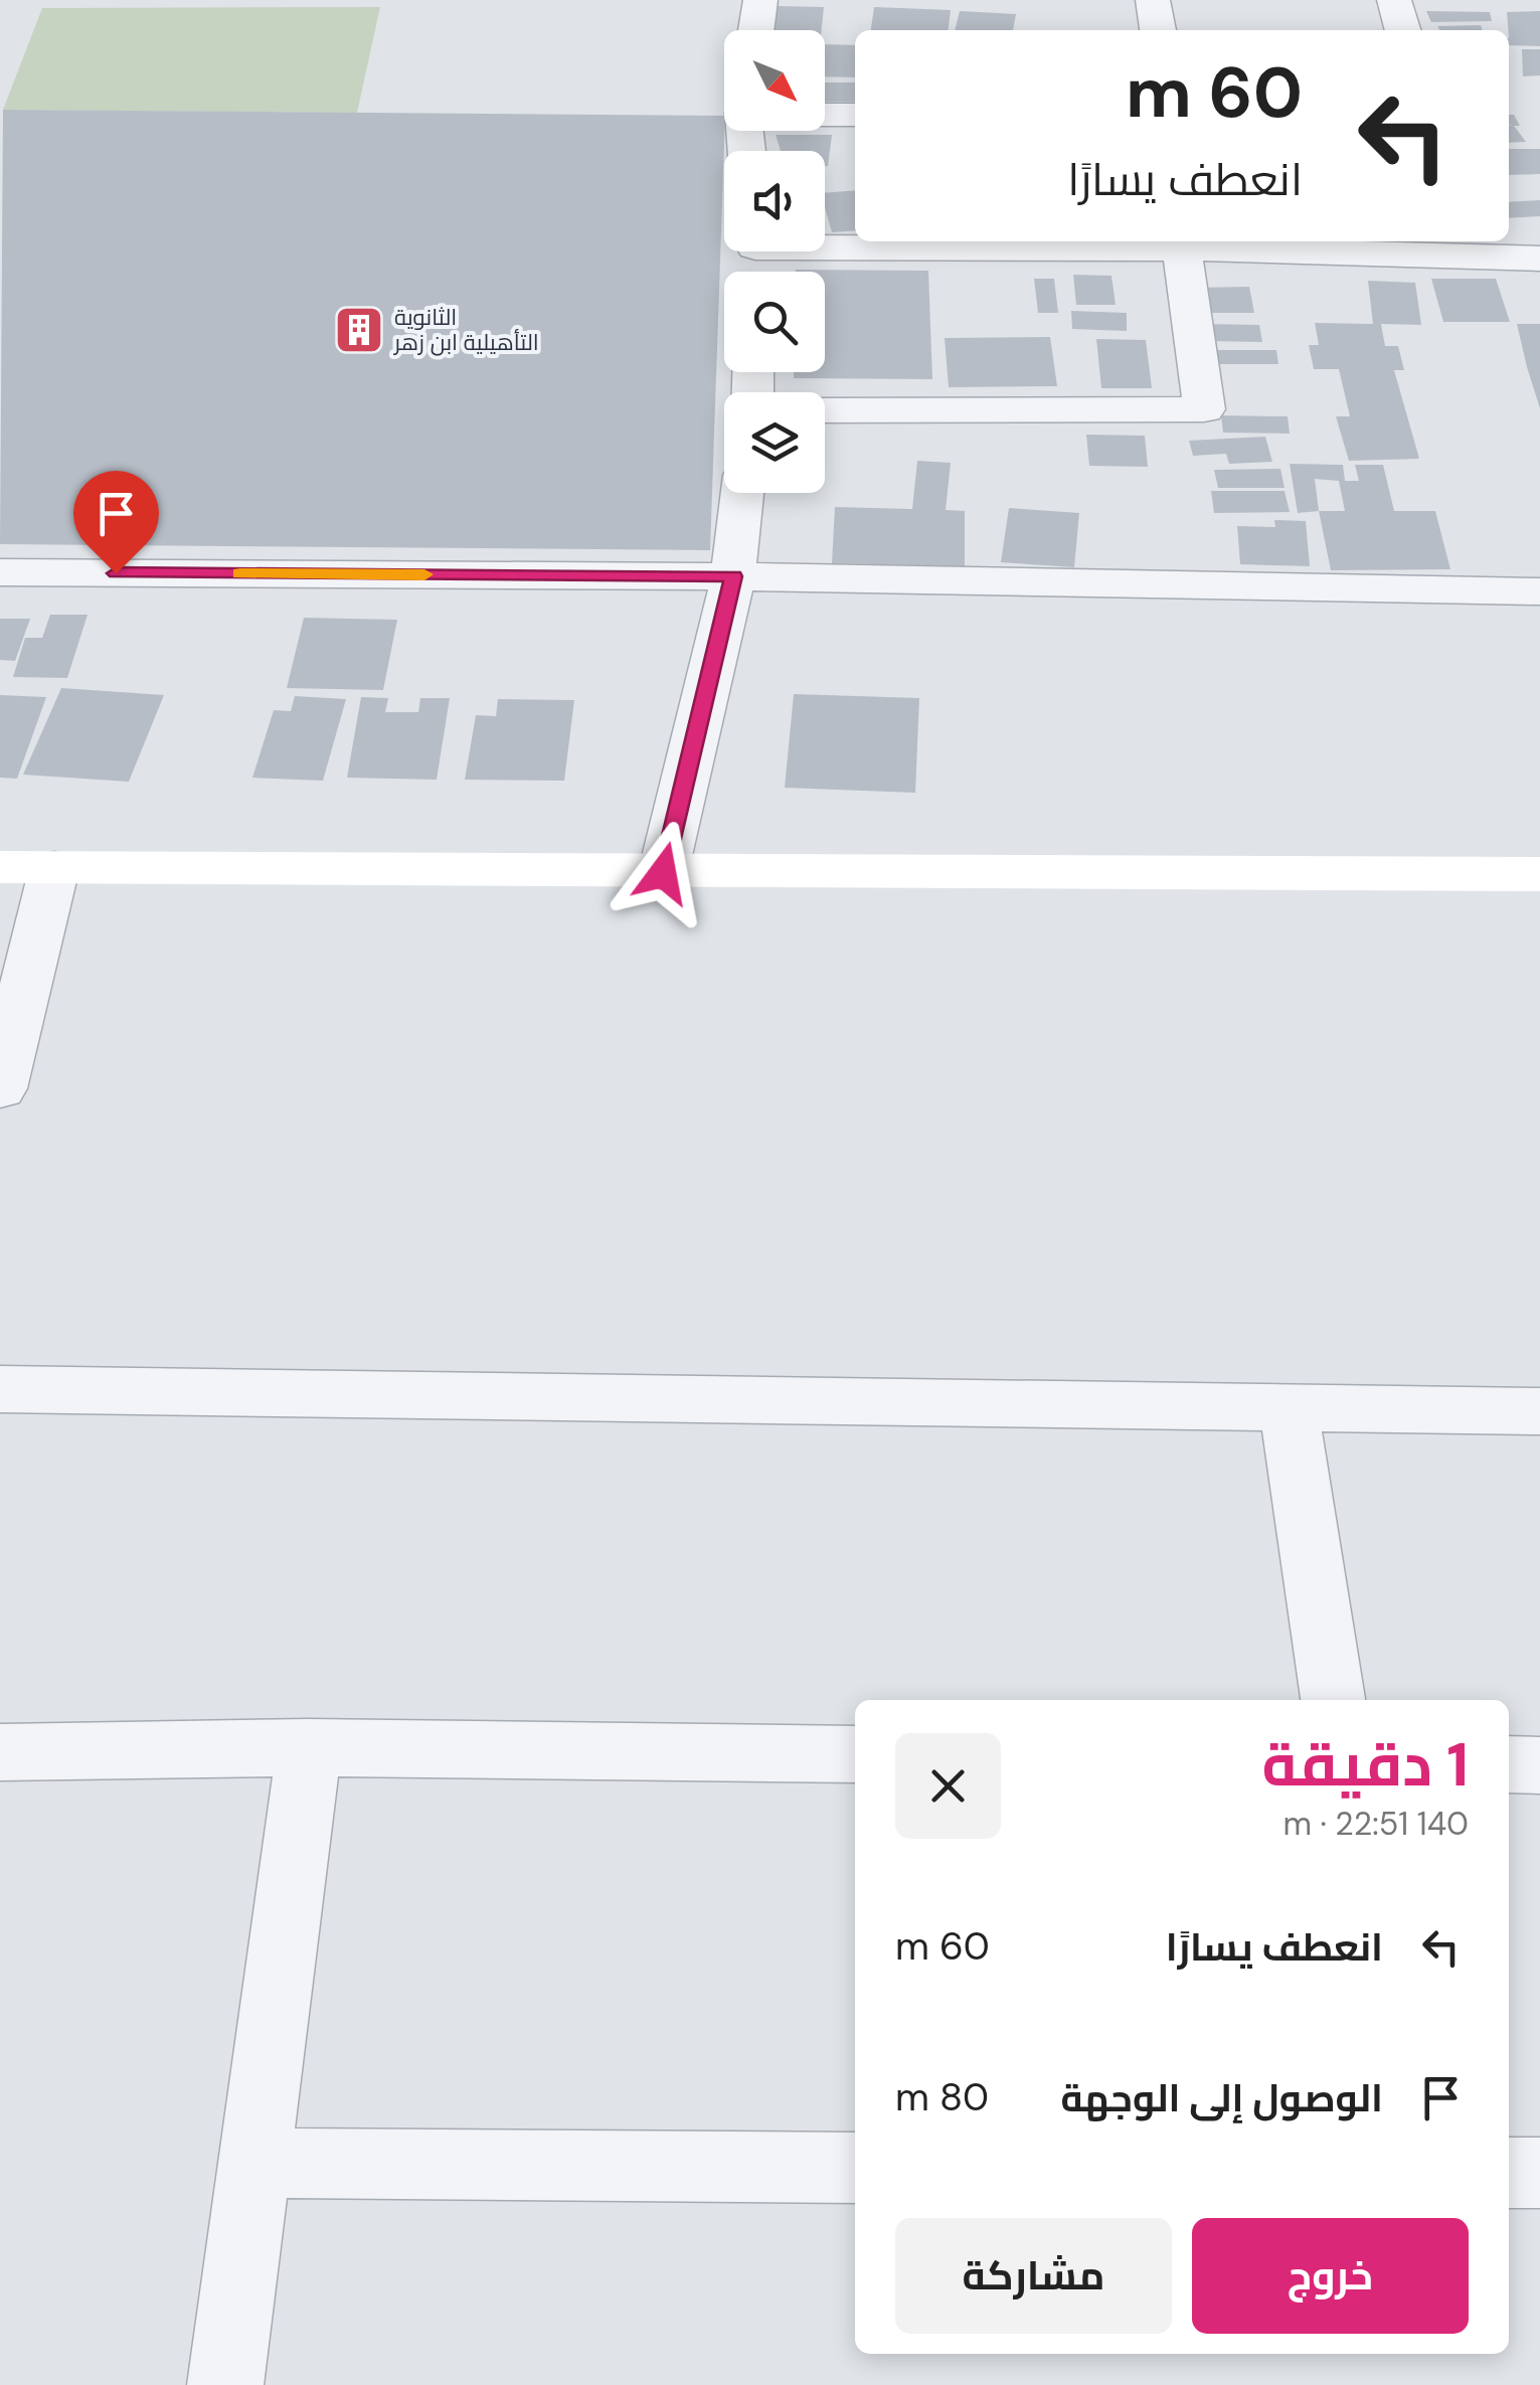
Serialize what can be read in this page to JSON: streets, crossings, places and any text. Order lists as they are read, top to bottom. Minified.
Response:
{"places":{"building":["الثانوية التأهيلية ابن زهر"]},"north":"bottom right","page":{"turn":["60 m","انعطف يسارًا"],"heading":["1 دقيقة","140 m · 22:51"],"list":[{"name":"انعطف يسارًا","value":"60 m"},{"name":"الوصول إلى الوجهة","value":"80 m"}],"buttons":["خروج","مشاركة"]}}
